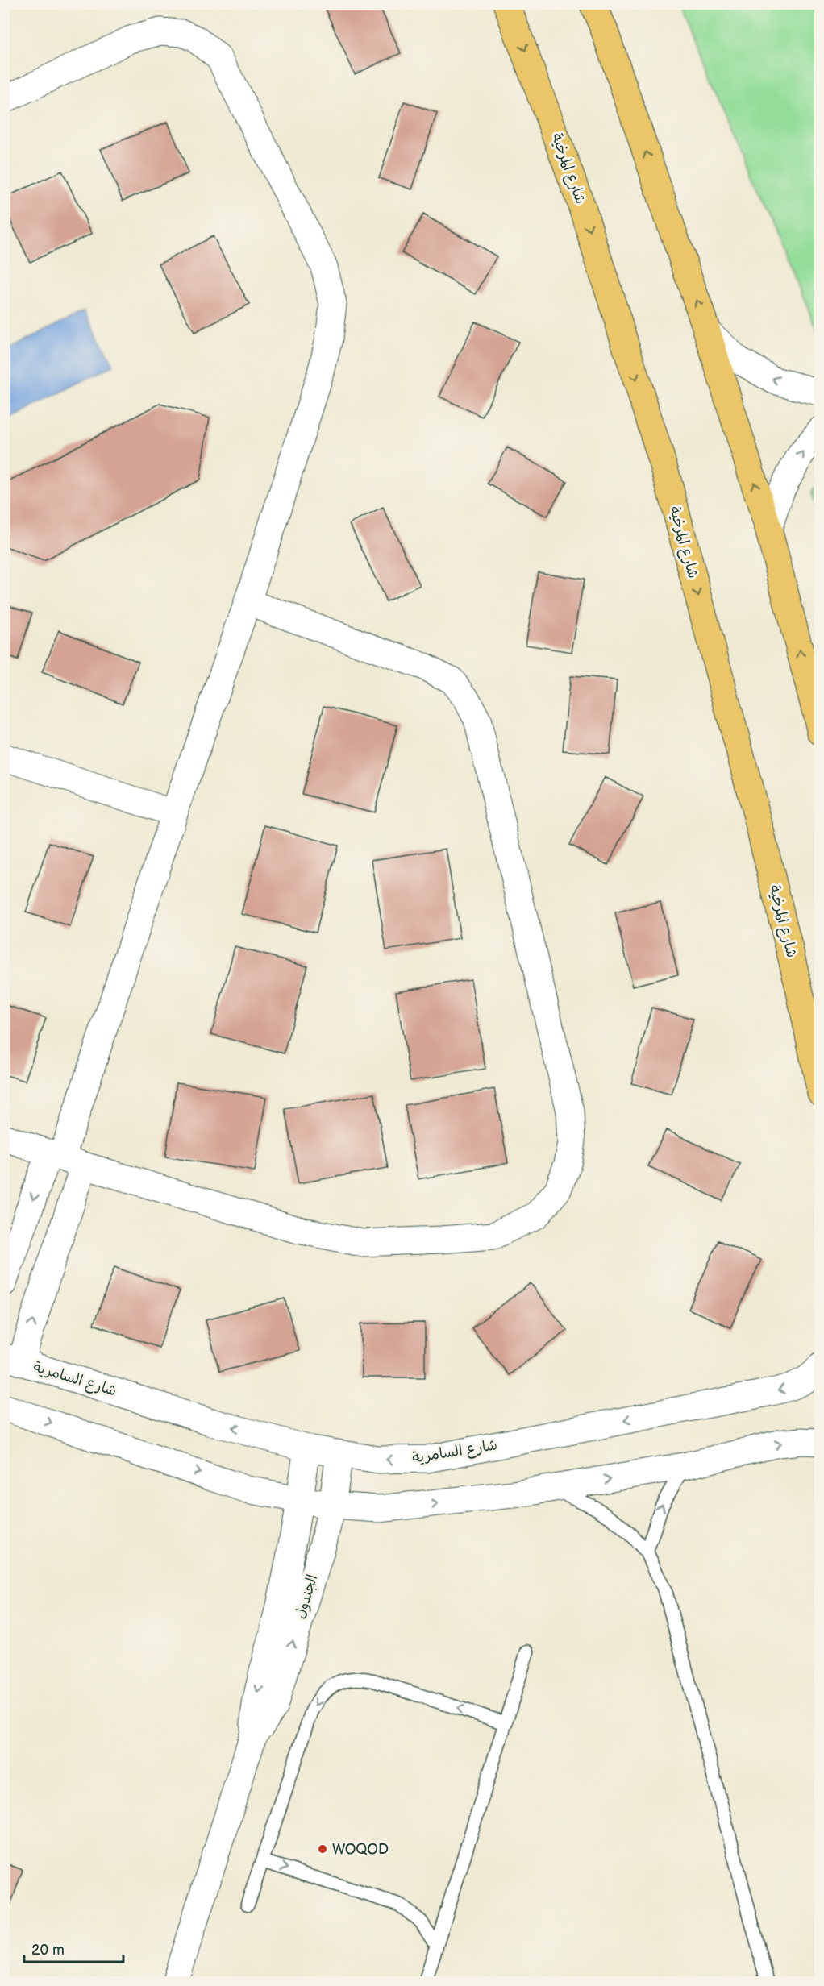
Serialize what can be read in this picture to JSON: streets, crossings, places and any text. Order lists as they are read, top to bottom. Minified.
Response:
{"streets":{"highway":["شارع المرخية"],"street":["شارع السامرية","الجندول"]},"crossings":[["شارع السامرية","الجندول"]],"places":["WOQOD"],"scale_bar":"20 m"}
